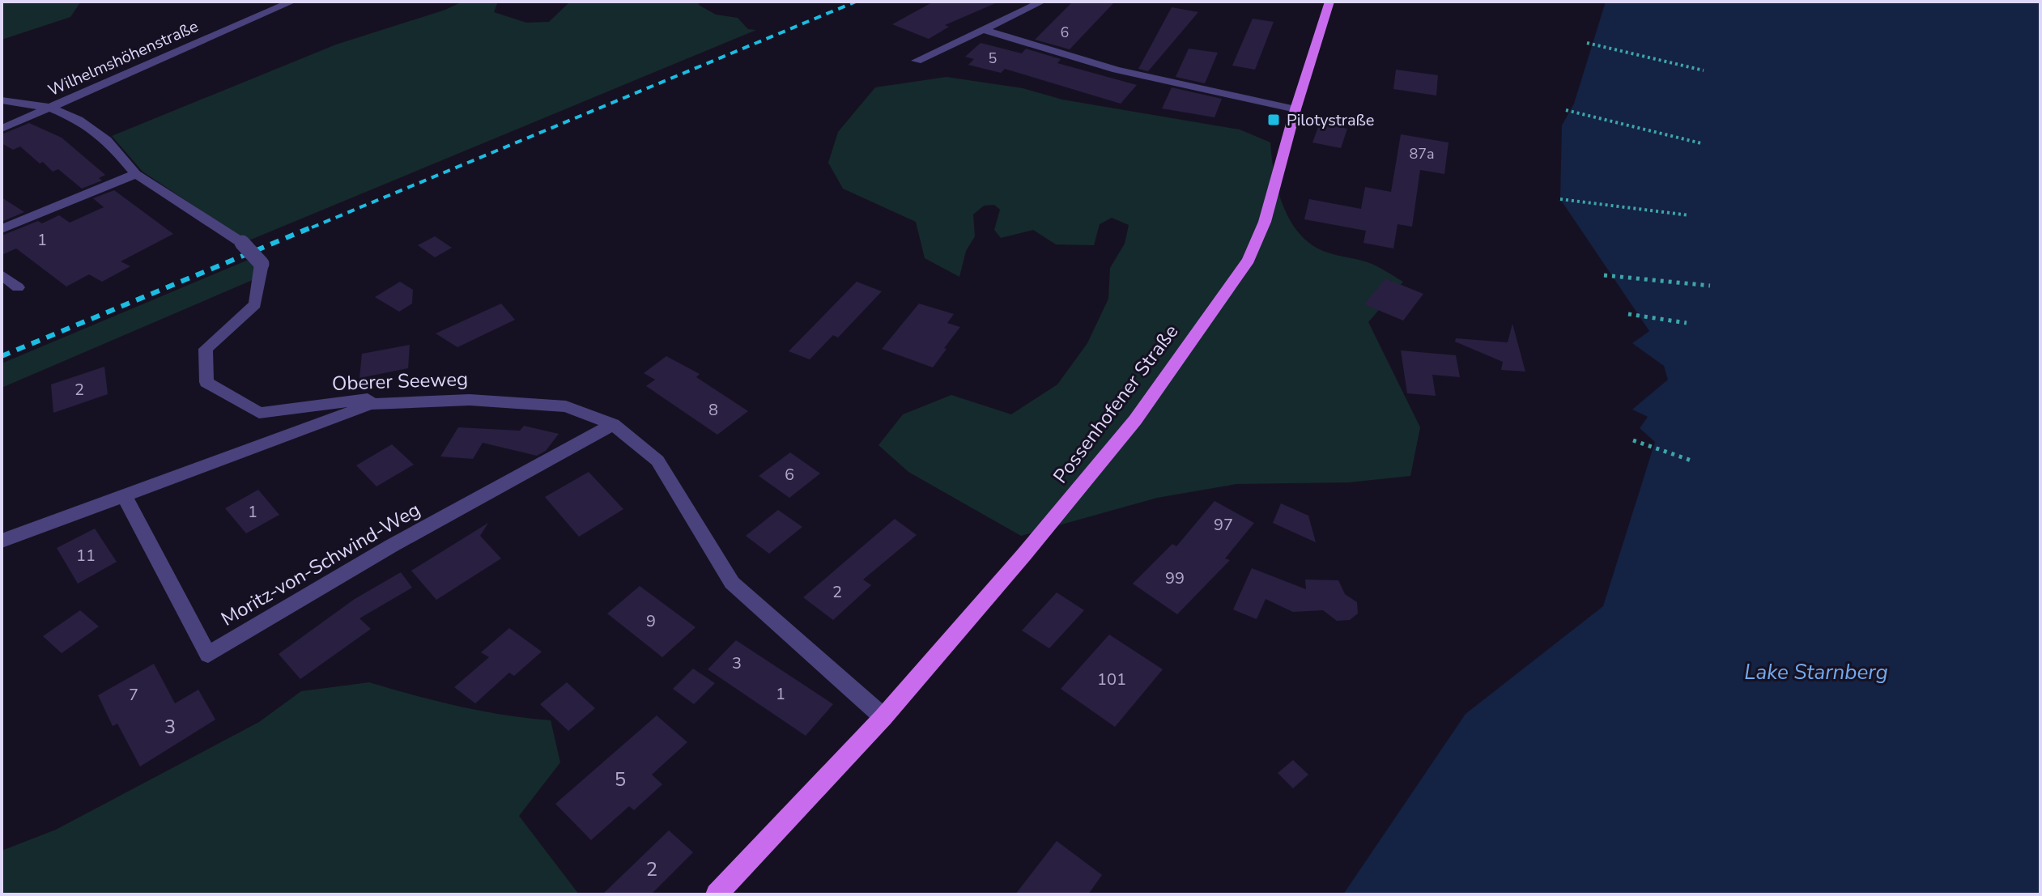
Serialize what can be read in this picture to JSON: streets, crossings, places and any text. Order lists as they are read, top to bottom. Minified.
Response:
{"streets":{"main road":["Possenhofener Straße"],"street":["Wilhelmshöhenstraße","Oberer Seeweg","Moritz-von-Schwind-Weg"]},"crossings":[["Wilhelmshöhenstraße","Oberer Seeweg"],["Oberer Seeweg","Possenhofener Straße"],["Oberer Seeweg","Moritz-von-Schwind-Weg"]],"water":["Lake Starnberg"],"places":{"transit":["Pilotystraße"]},"house_numbers":["6","5","87a","1","2","8","6","1","97","11","99","2","9","3","101","1","7","3","5","2"]}
